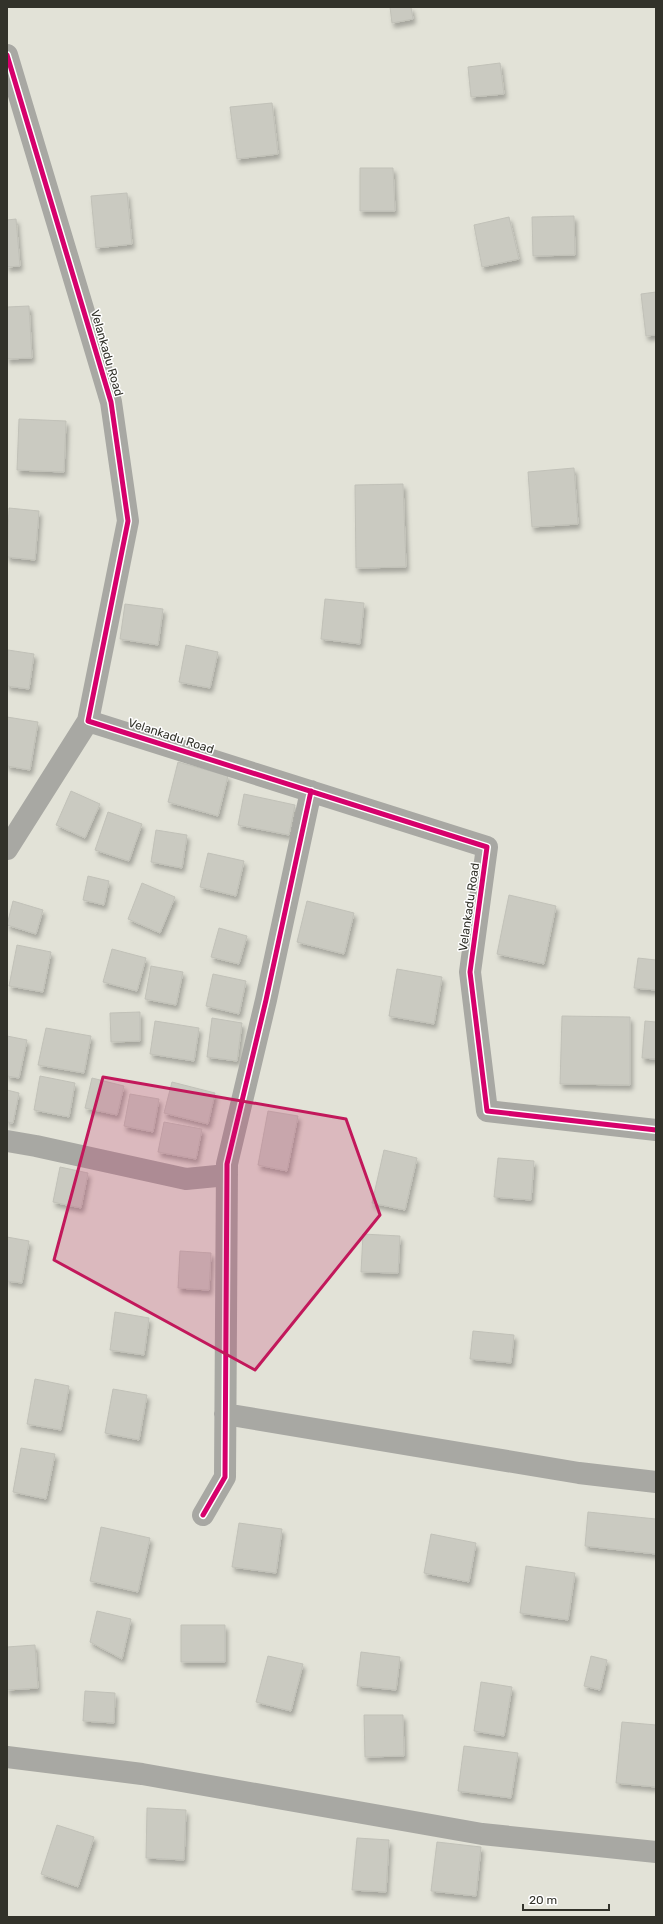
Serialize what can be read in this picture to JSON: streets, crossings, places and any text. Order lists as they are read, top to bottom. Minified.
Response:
{"streets":{"street":["Velankadu Road"]},"scale_bar":"20 m"}
